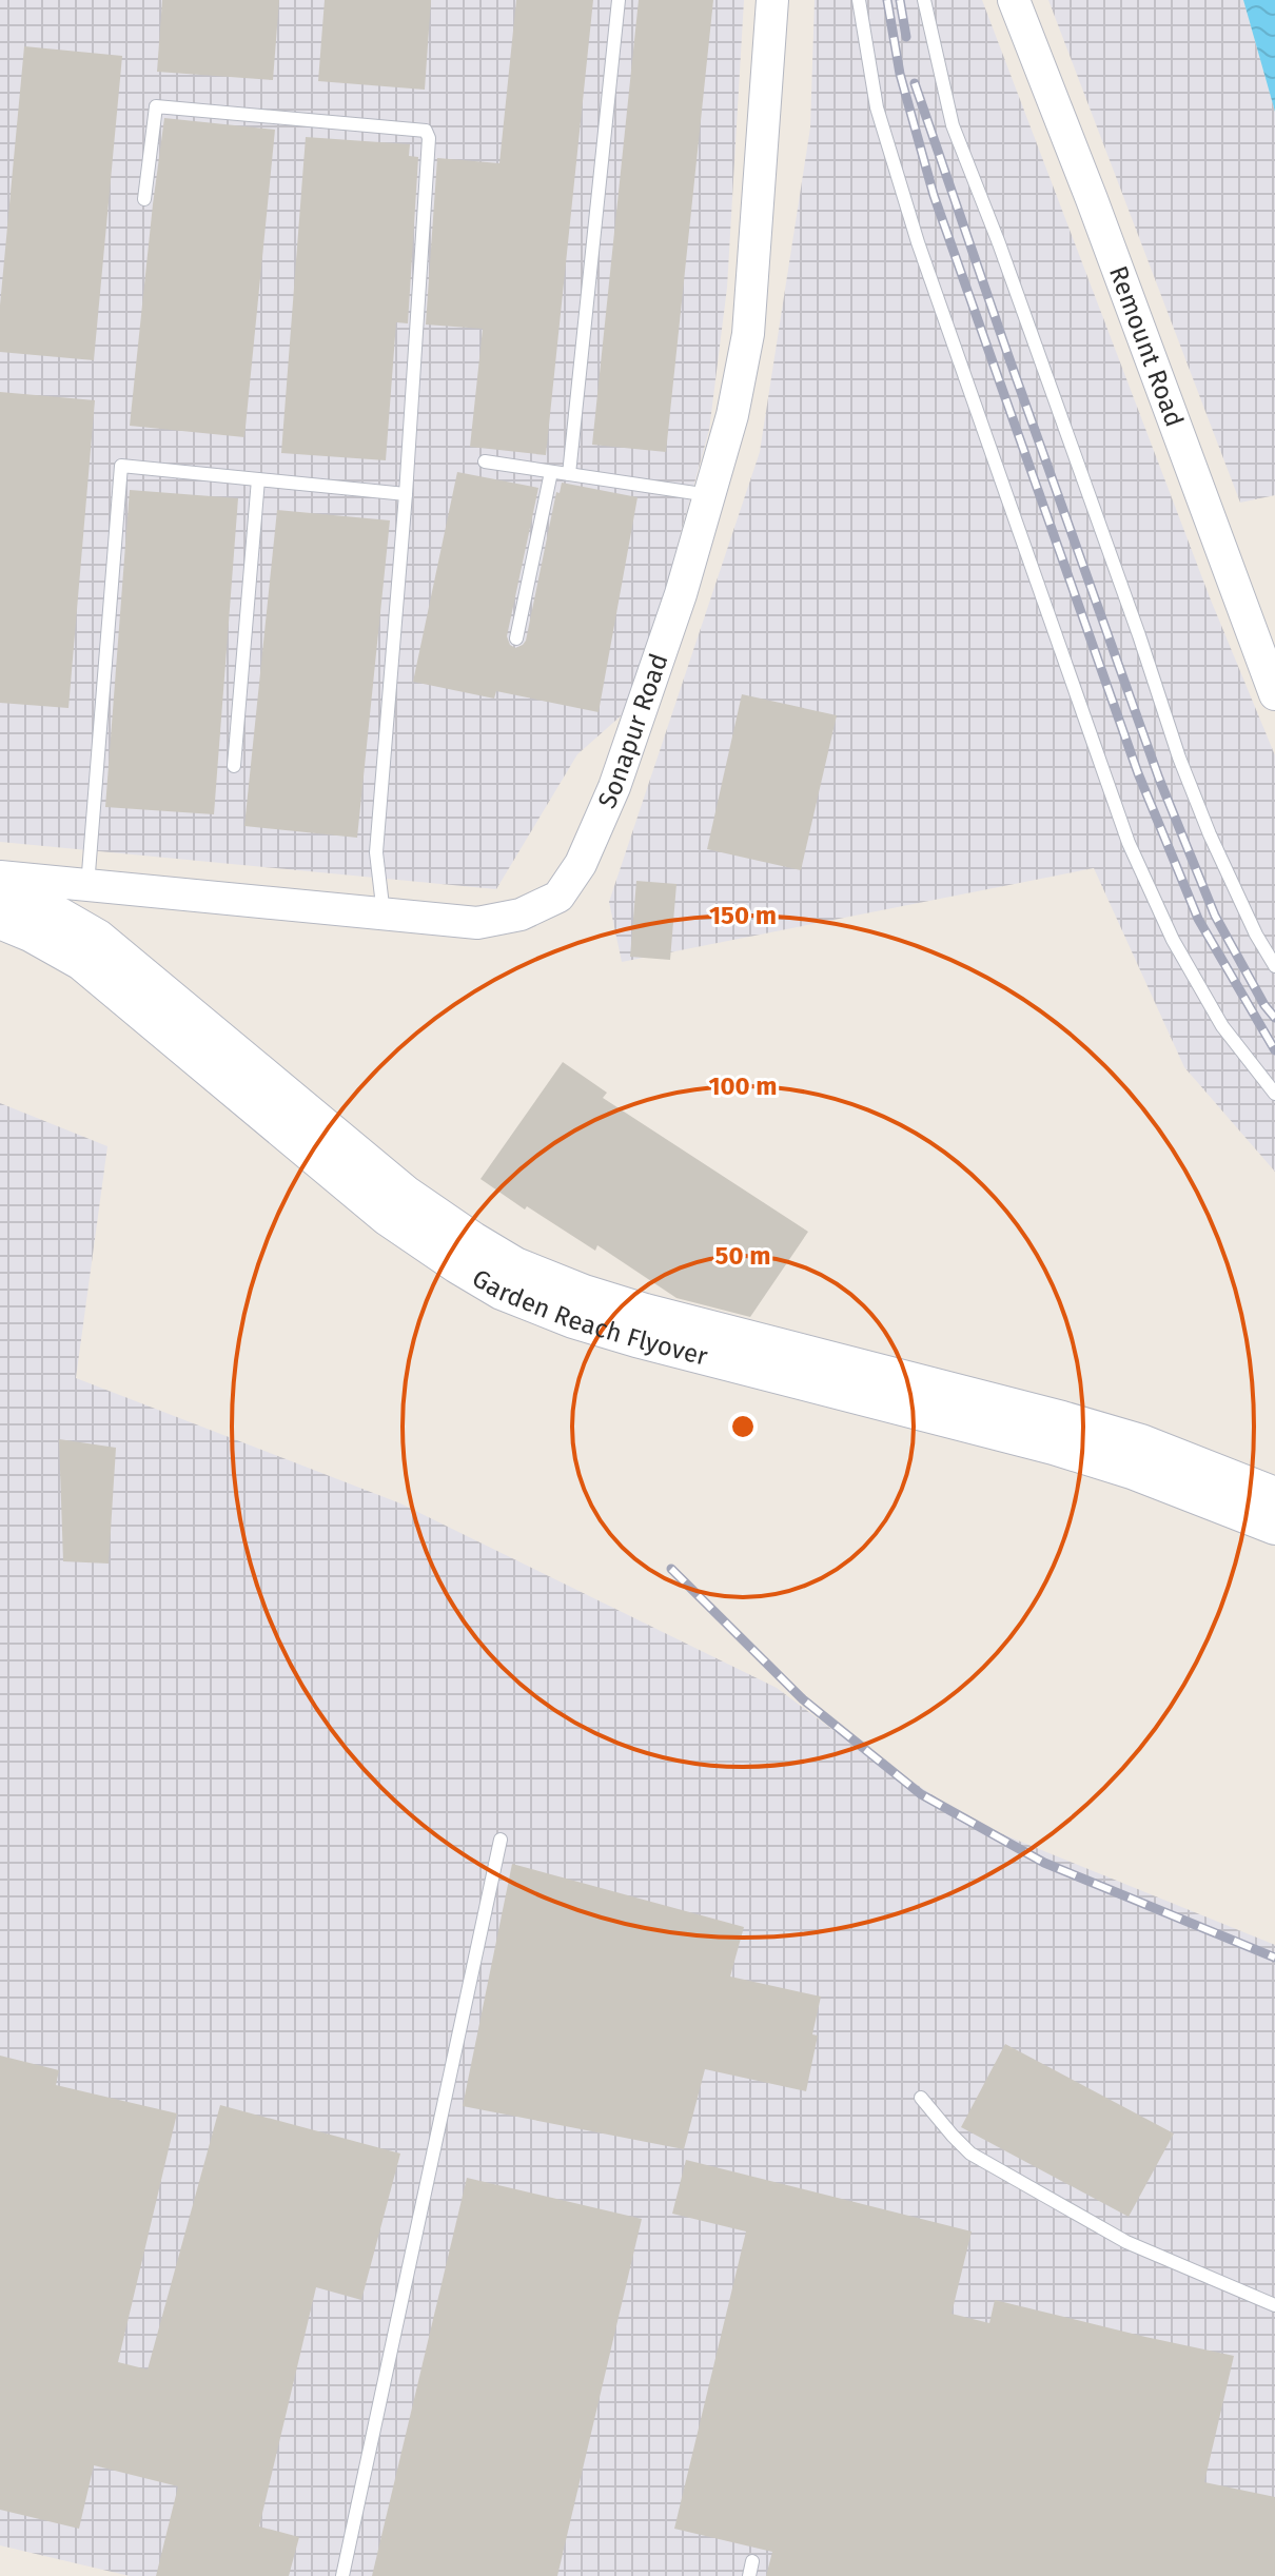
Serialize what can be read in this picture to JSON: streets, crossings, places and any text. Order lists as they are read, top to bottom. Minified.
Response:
{"streets":{"main road":["Garden Reach Flyover"],"street":["Remount Road","Sonapur Road"]},"rings":["150 m","100 m","50 m"]}
